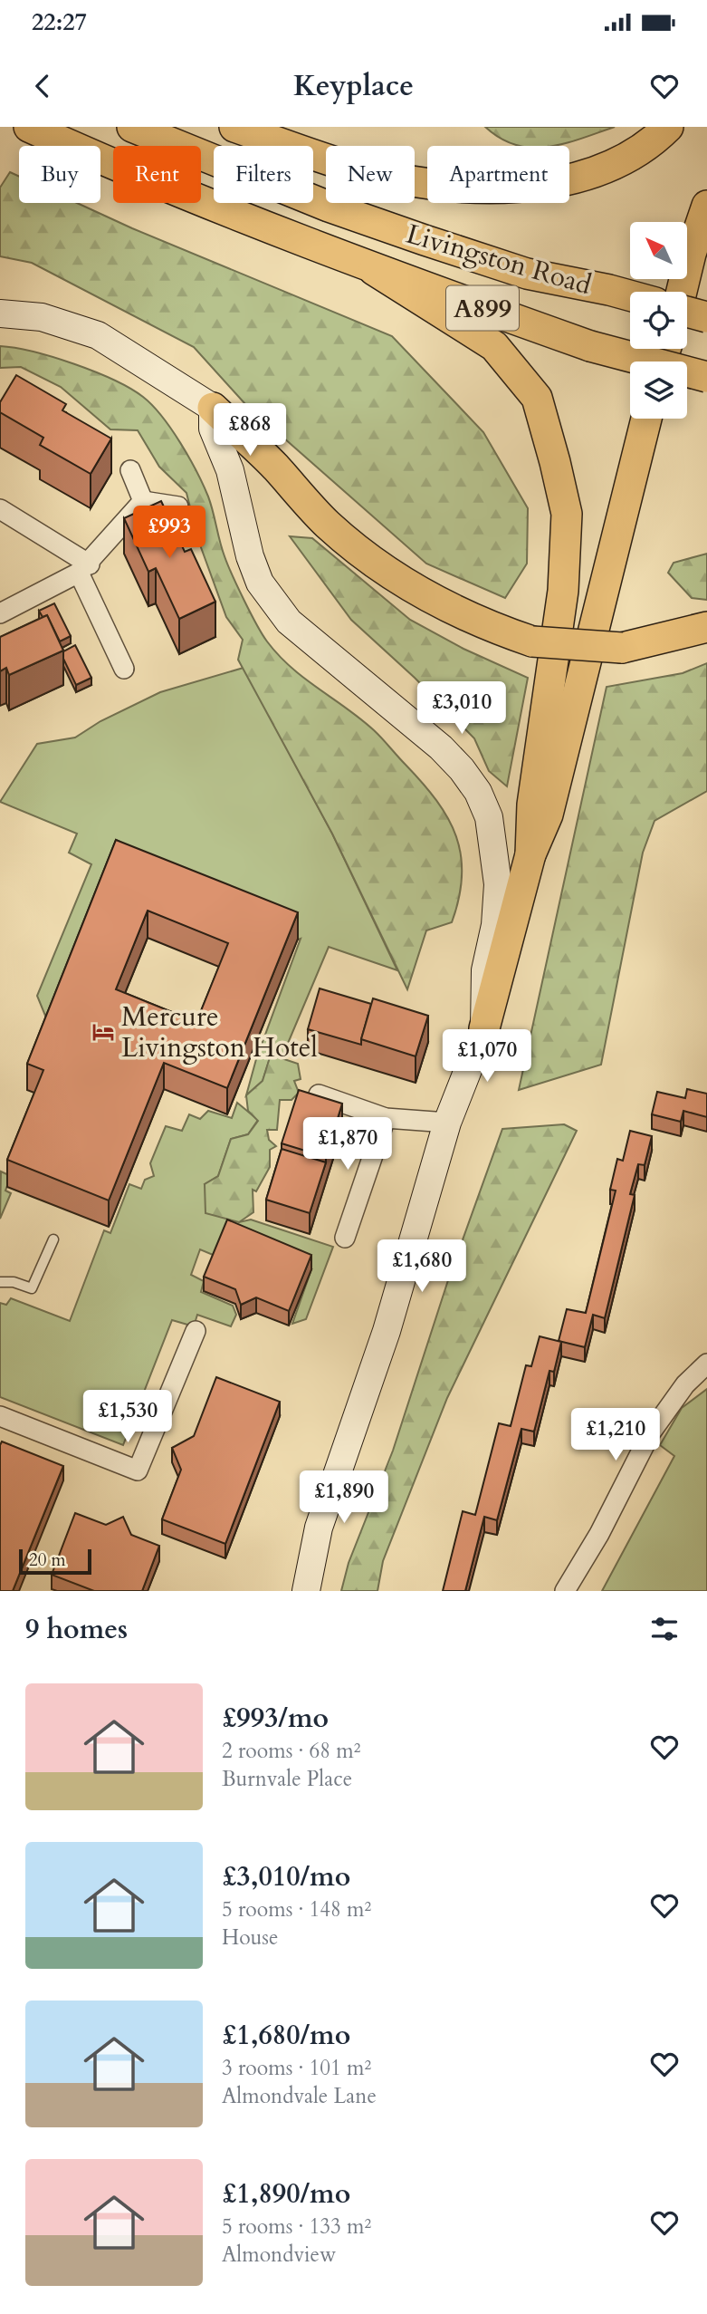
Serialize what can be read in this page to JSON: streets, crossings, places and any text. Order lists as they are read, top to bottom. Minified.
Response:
{"streets":{"main road":["Livingston Road","A899"]},"places":{"hotel":["Mercure Livingston Hotel"]},"scale_bar":"20 m","north":"top left","page":{"status":"22:27","header":"Keyplace","chip":["Buy","Rent","Filters","New","Apartment"],"price":["£868","£993","£3,010","£1,070","£1,870","£1,680","£1,530","£1,210","£1,890"],"scale":"20 m","heading":"9 homes","list":[{"name":"£993/mo","note":"2 rooms · 68 m² · Burnvale Place"},{"name":"£3,010/mo","note":"5 rooms · 148 m² · House"},{"name":"£1,680/mo","note":"3 rooms · 101 m² · Almondvale Lane"},{"name":"£1,890/mo","note":"5 rooms · 133 m² · Almondview"}]}}
